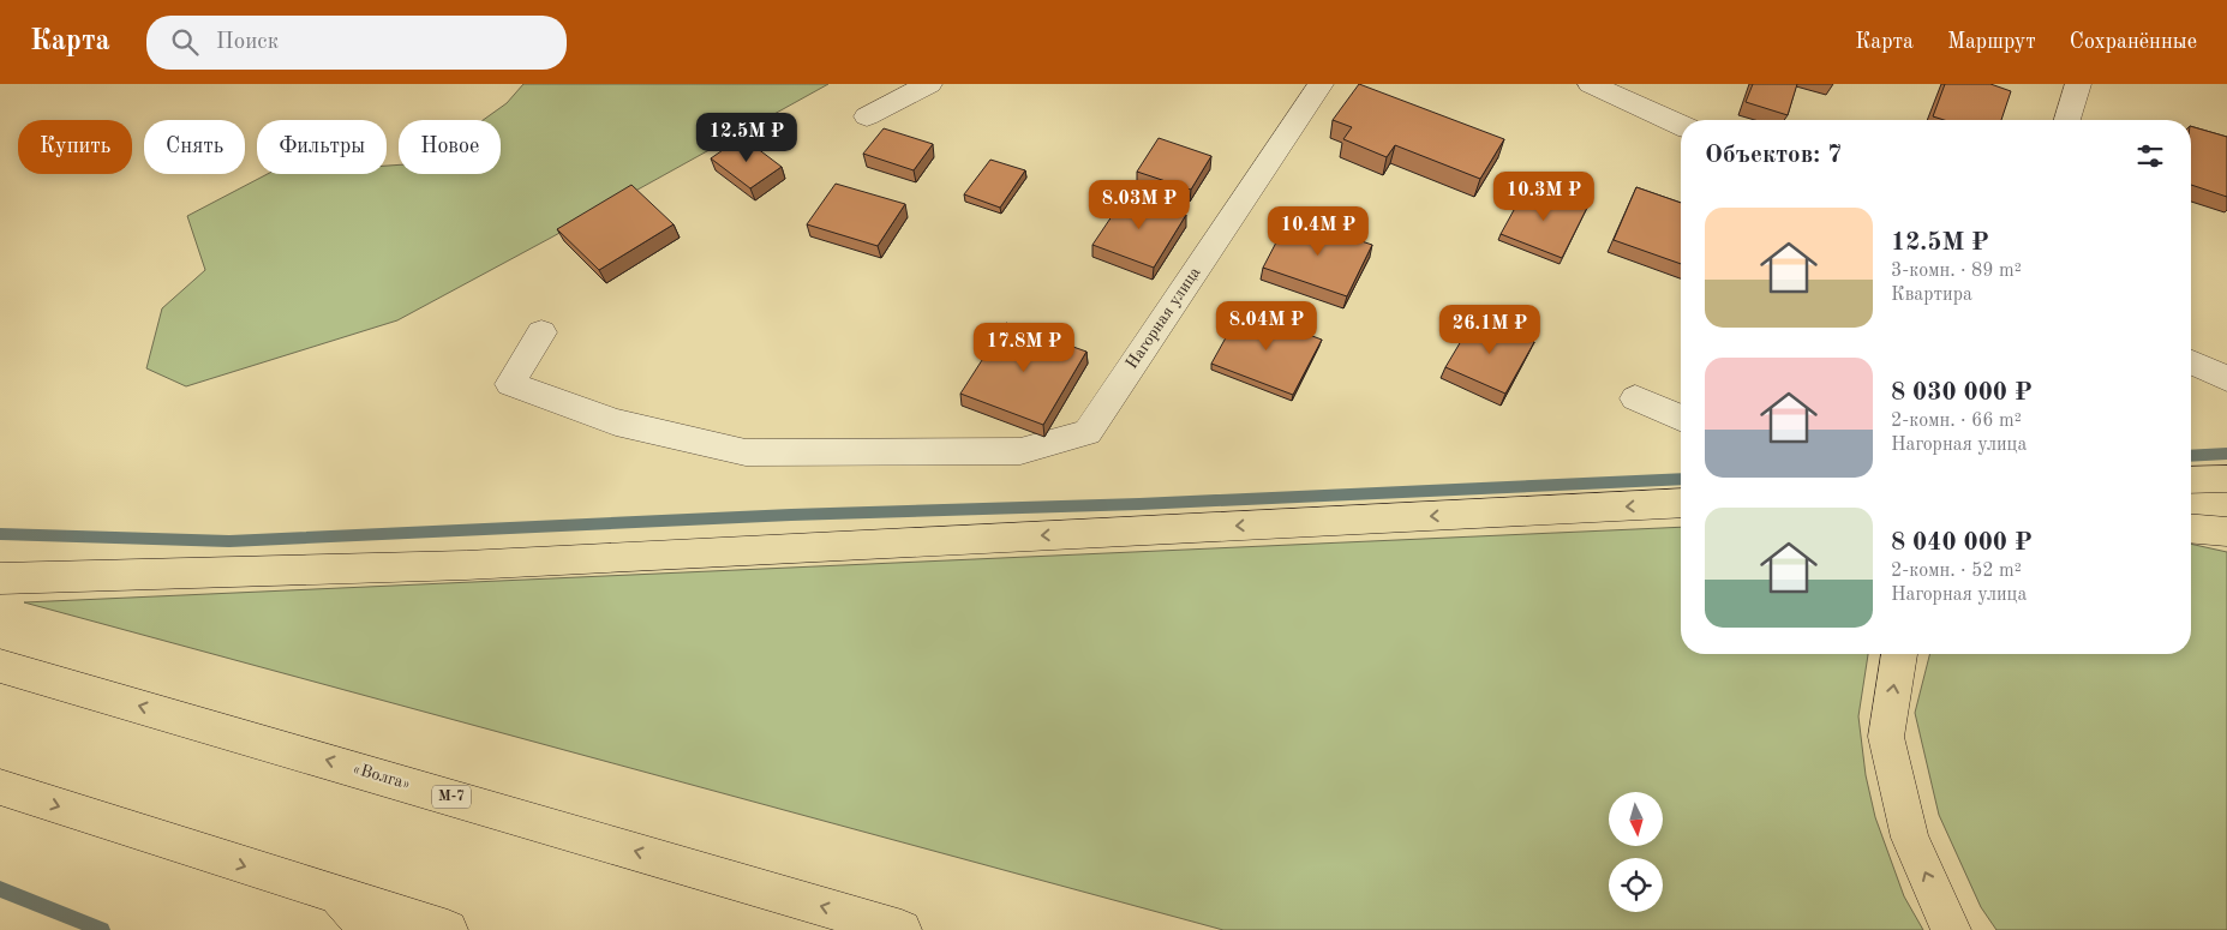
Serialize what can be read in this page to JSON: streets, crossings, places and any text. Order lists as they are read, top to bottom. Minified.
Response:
{"streets":{"main road":["«Волга»","М-7"],"street":["Нагорная улица"]},"north":"bottom","page":{"header":"Карта","search":"Поиск","nav":["Карта","Маршрут","Сохранённые"],"price":["12.5M ₽","10.3M ₽","8.03M ₽","10.4M ₽","8.04M ₽","26.1M ₽","17.8M ₽"],"chip":["Купить","Снять","Фильтры","Новое"],"heading":"Объектов: 7","list":[{"name":"12.5M ₽","note":"3-комн. · 89 m² · Квартира"},{"name":"8 030 000 ₽","note":"2-комн. · 66 m² · Нагорная улица"},{"name":"8 040 000 ₽","note":"2-комн. · 52 m² · Нагорная улица"}]}}
